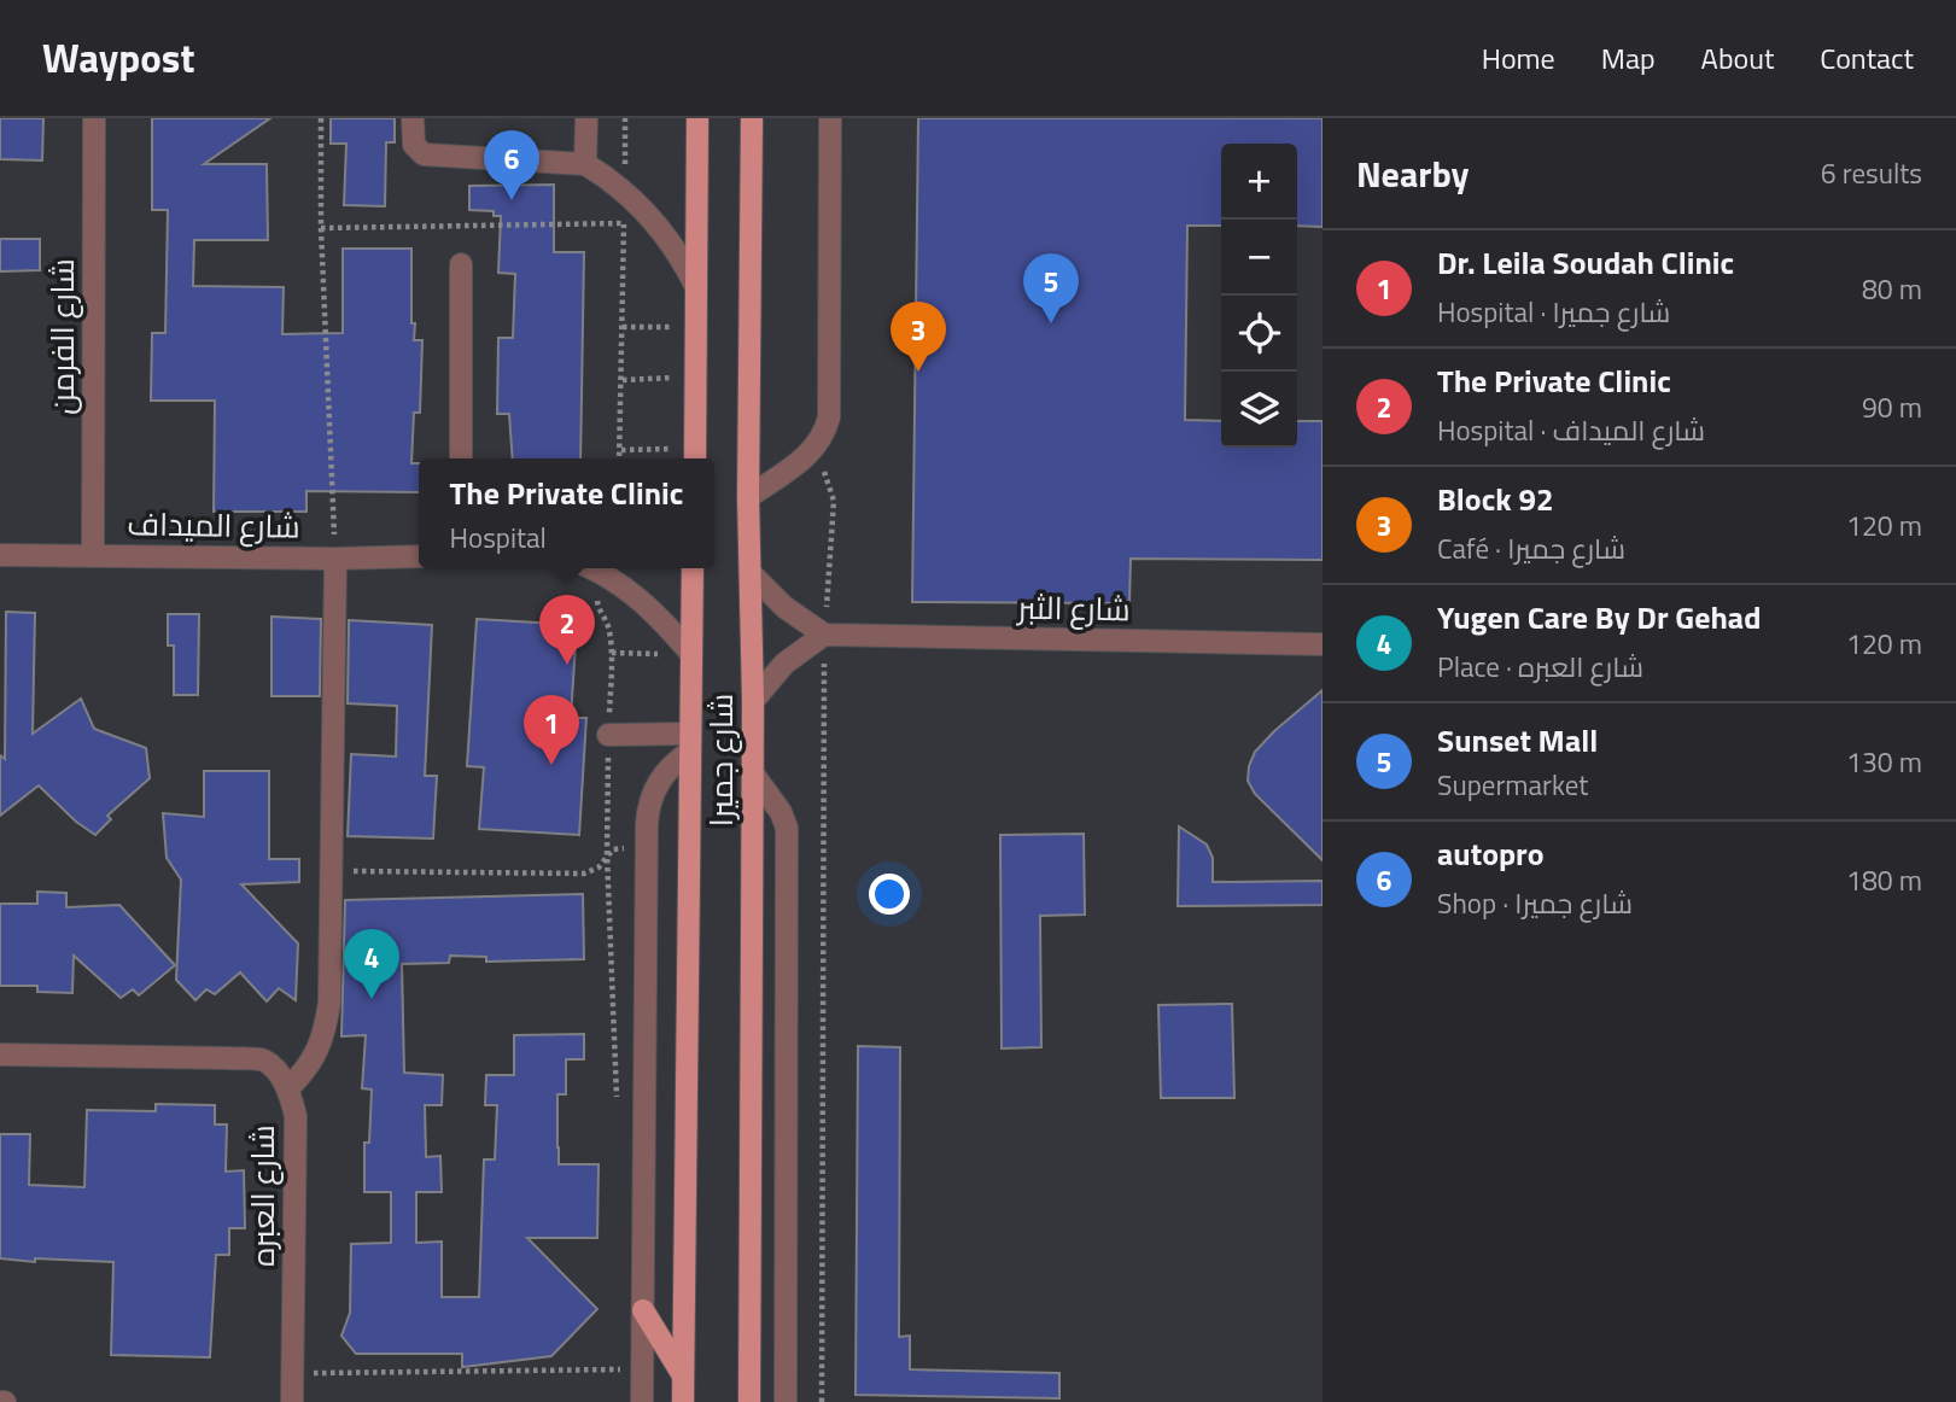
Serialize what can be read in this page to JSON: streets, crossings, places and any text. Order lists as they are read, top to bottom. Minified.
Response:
{"streets":{"main road":["شارع جميرا"],"street":["شارع الفرمن","شارع الميداف","شارع الثبر","شارع العبره"]},"crossings":[["شارع الفرمن","شارع الميداف"]],"page":{"header":"Waypost","nav":["Home","Map","About","Contact"],"heading":["Nearby","6 results"],"pins":["6","5","3","2","1","4"],"map_buttons":["+","−"],"list":[{"mark":"1","name":"Dr. Leila Soudah Clinic","note":"Hospital · شارع جميرا","value":"80 m"},{"mark":"2","name":"The Private Clinic","note":"Hospital · شارع الميداف","value":"90 m"},{"mark":"3","name":"Block 92","note":"Café · شارع جميرا","value":"120 m"},{"mark":"4","name":"Yugen Care By Dr Gehad","note":"Place · شارع العبره","value":"120 m"},{"mark":"5","name":"Sunset Mall","note":"Supermarket","value":"130 m"},{"mark":"6","name":"autopro","note":"Shop · شارع جميرا","value":"180 m"}],"popup":["The Private Clinic","Hospital"]}}
